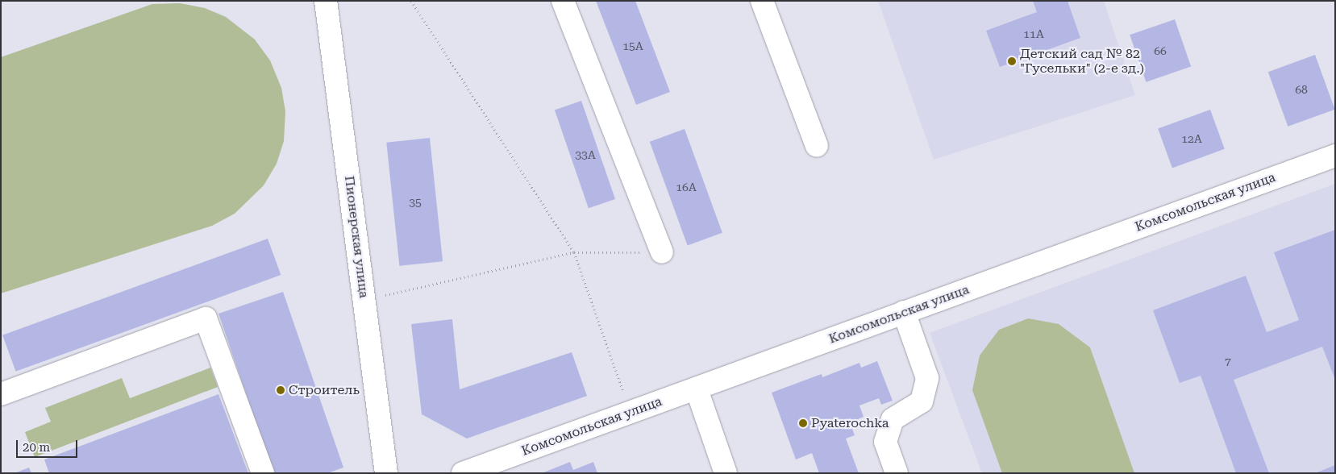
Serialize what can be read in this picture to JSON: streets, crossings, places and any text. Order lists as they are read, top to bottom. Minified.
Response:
{"streets":{"street":["Комсомольская улица","Пионерская улица"]},"places":["Детский сад № 82 \"Гусельки\" (2-е зд.)","Строитель","Pyaterochka"],"house_numbers":["11А","15А","66","68","12А","33А","16А","35","7"],"scale_bar":"20 m"}
